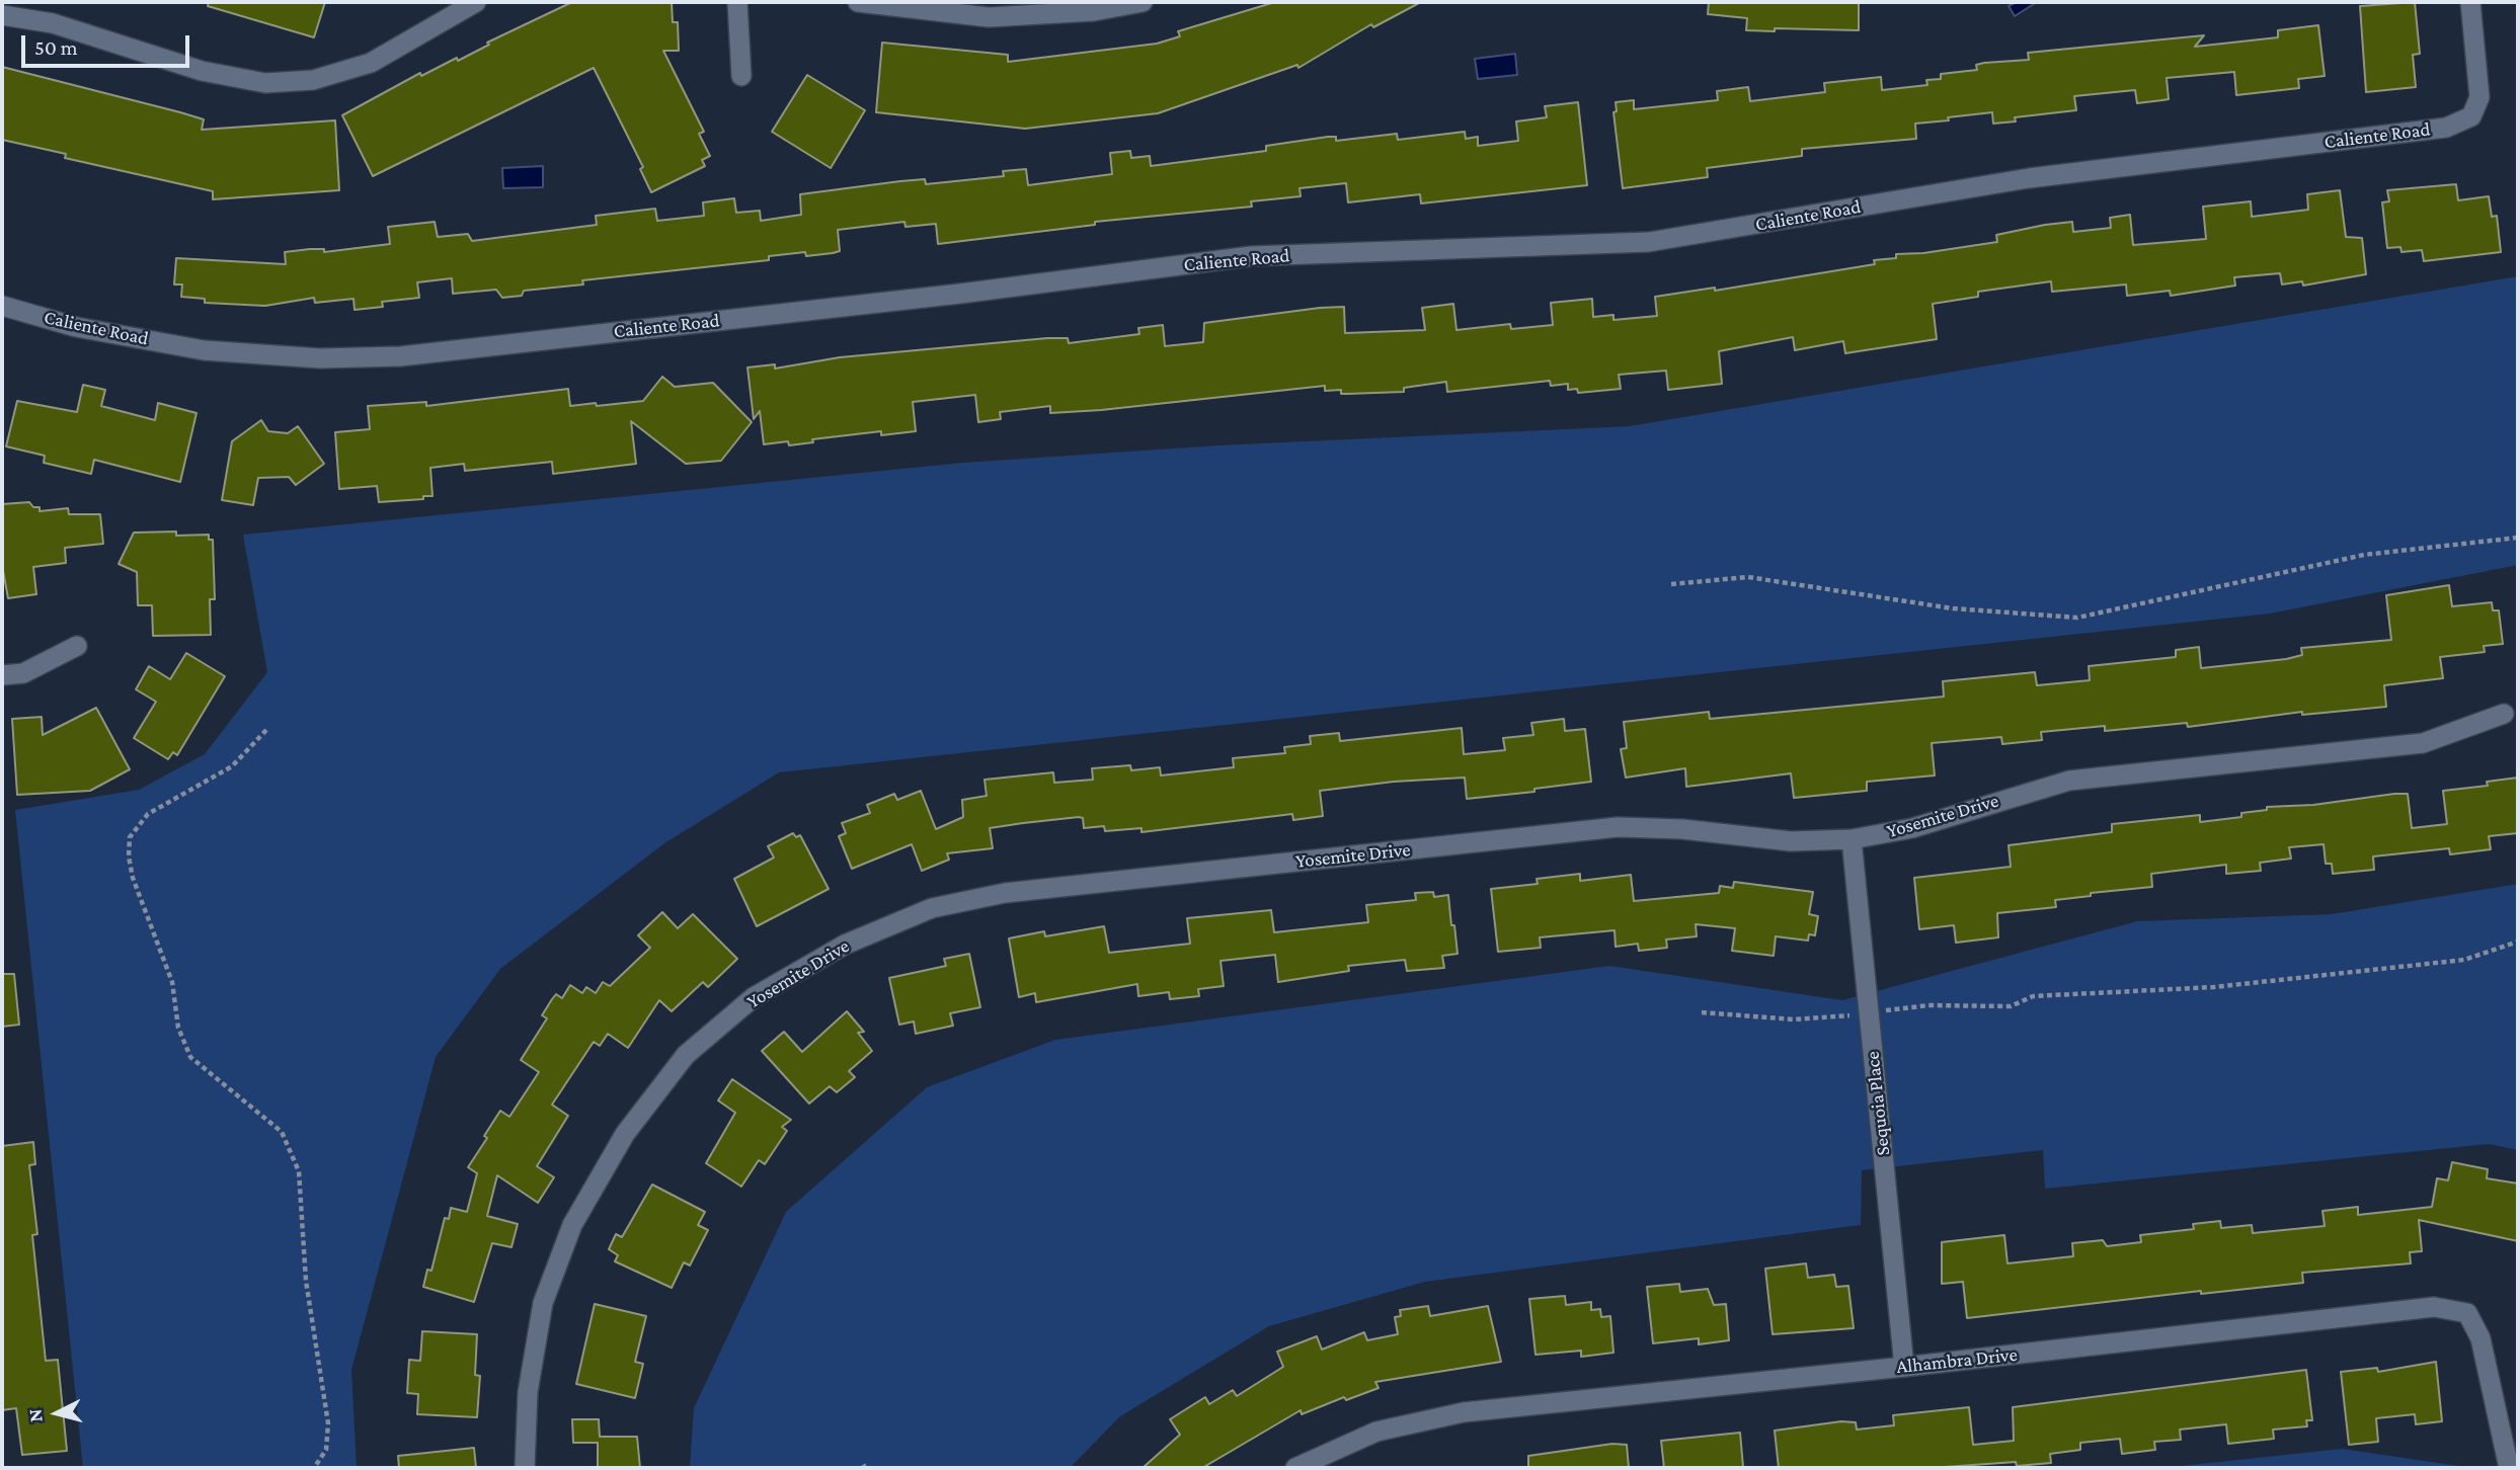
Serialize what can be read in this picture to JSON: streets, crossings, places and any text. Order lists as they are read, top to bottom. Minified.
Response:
{"streets":{"street":["Caliente Road","Yosemite Drive","Sequoia Place","Alhambra Drive"]},"crossings":[["Yosemite Drive","Sequoia Place"],["Sequoia Place","Alhambra Drive"]],"scale_bar":"50 m","north":"left"}
